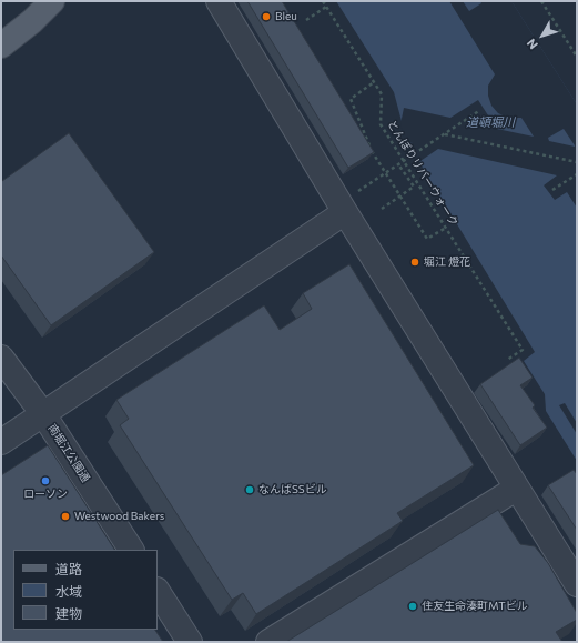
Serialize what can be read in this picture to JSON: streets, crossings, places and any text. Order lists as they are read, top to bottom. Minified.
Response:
{"streets":{"street":["南堀江公園通"],"path":["とんぼりリバーウォーク"]},"water":["道頓堀川"],"places":["Bleu","堀江 燈花","ローソン","なんばSSビル","Westwood Bakers","住友生命湊町MTビル"],"legend":["道路","水域","建物"],"north":"bottom left"}
